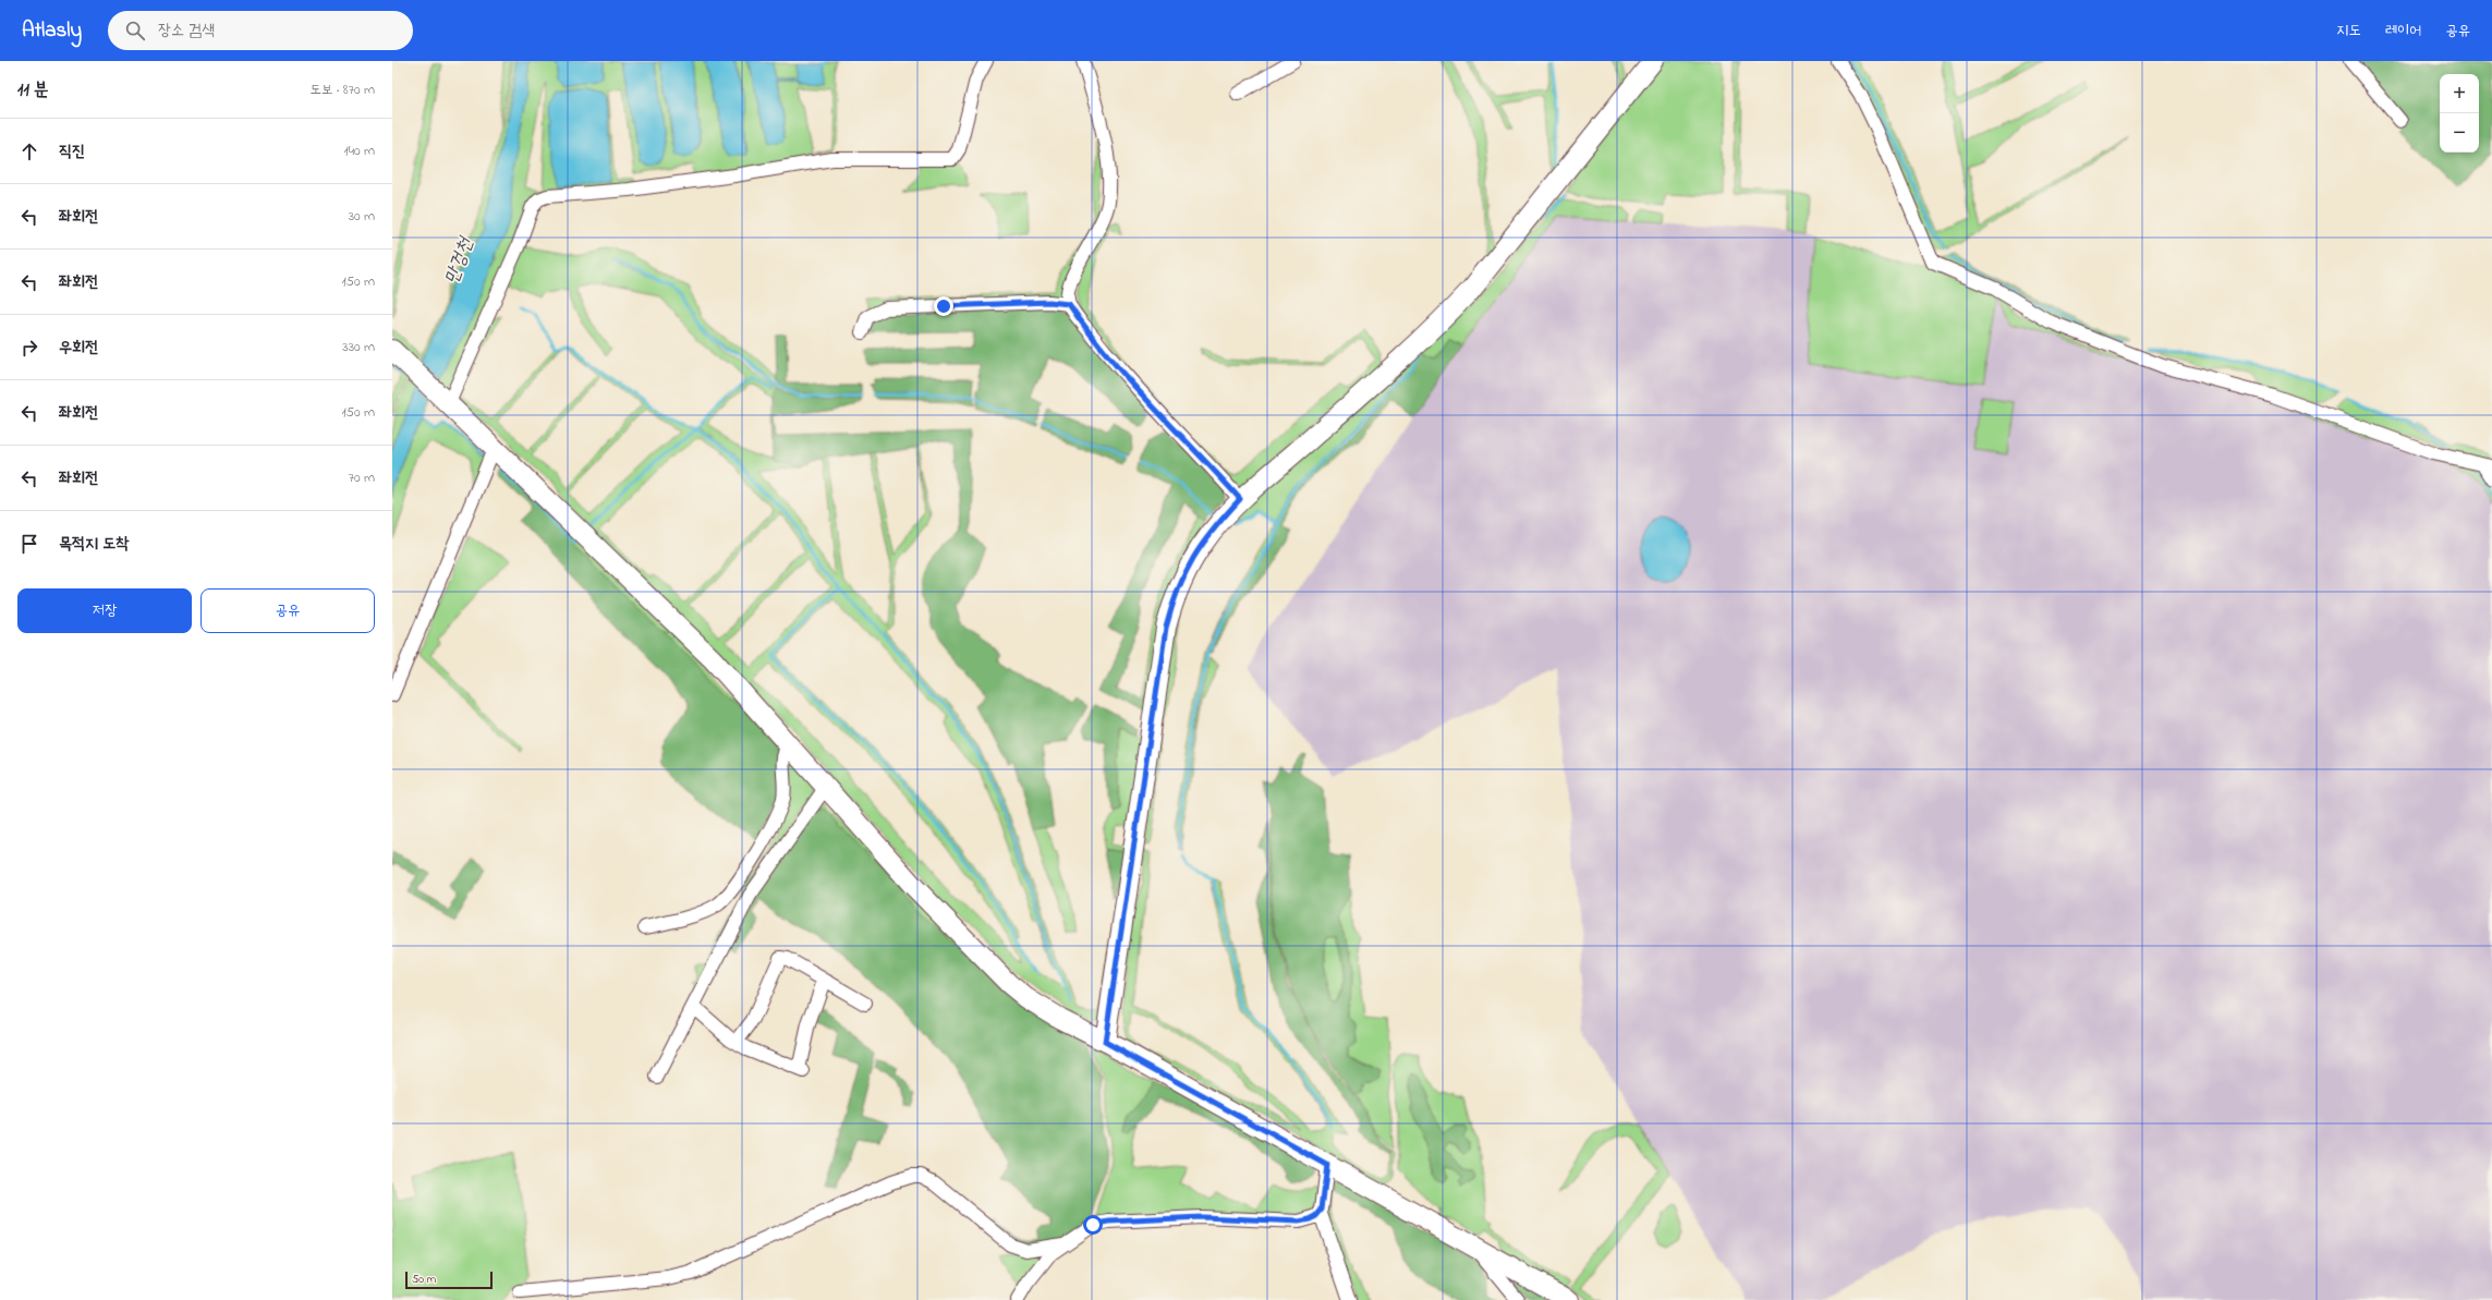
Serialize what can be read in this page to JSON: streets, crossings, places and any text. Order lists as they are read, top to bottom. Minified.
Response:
{"water":["만겅천"],"scale_bar":"50 m","page":{"header":"Atlasly","search":"장소 검색","nav":["지도","레이어","공유"],"heading":["11 분","도보 · 870 m"],"map_buttons":["+","−"],"list":[["직진","140 m"],["좌회전","30 m"],["좌회전","150 m"],["우회전","330 m"],["좌회전","150 m"],["좌회전","70 m"],"목적지 도착"],"buttons":["저장","공유"],"scale":"50 m"}}
